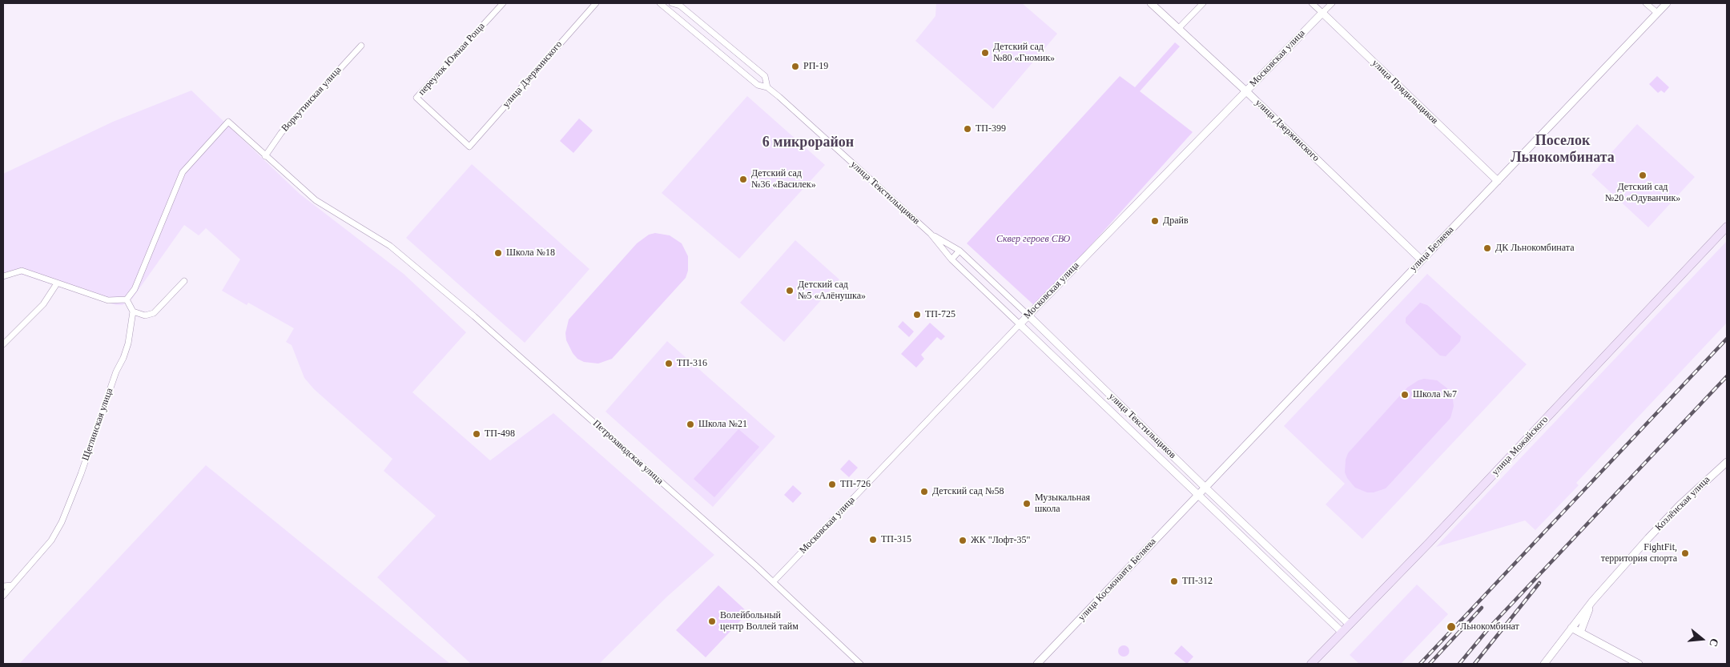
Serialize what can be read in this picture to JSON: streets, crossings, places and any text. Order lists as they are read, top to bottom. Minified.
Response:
{"streets":{"main road":["улица Можайского"],"street":["Московская улица","переулок Южная Роща","улица Дзержинского","улица Прядильщиков","Воркутинская улица","улица Текстильщиков","улица Беляева","Щеглинская улица","Петрозаводская улица","Козлёнская улица","улица Космонавта Беляева"]},"crossings":[["Московская улица","улица Дзержинского"],["Московская улица","улица Прядильщиков"],["Московская улица","улица Текстильщиков"],["Московская улица","Петрозаводская улица"],["переулок Южная Роща","улица Дзержинского"],["улица Дзержинского","улица Беляева"],["улица Прядильщиков","улица Беляева"],["Воркутинская улица","Петрозаводская улица"],["улица Текстильщиков","улица Беляева"],["улица Текстильщиков","улица Можайского"],["улица Текстильщиков","улица Космонавта Беляева"],["улица Беляева","улица Космонавта Беляева"]],"districts":["Поселок Льнокомбината","6 микрорайон"],"parks":["Сквер героев СВО"],"places":["Детский сад №80 «Гномик»","РП-19","ТП-399","Детский сад №20 «Одуванчик»","Детский сад №36 «Василек»","Драйв","ДК Льнокомбината","Школа №18","Детский сад №5 «Алёнушка»","ТП-725","ТП-316","Школа №7","Школа №21","ТП-498","ТП-726","Детский сад №58","Музыкальная школа","ТП-315","ЖК \"Лофт-35\"","FightFit, территория спорта","ТП-312","Волейбольный центр Воллей тайм","Льнокомбинат"],"north":"right"}
